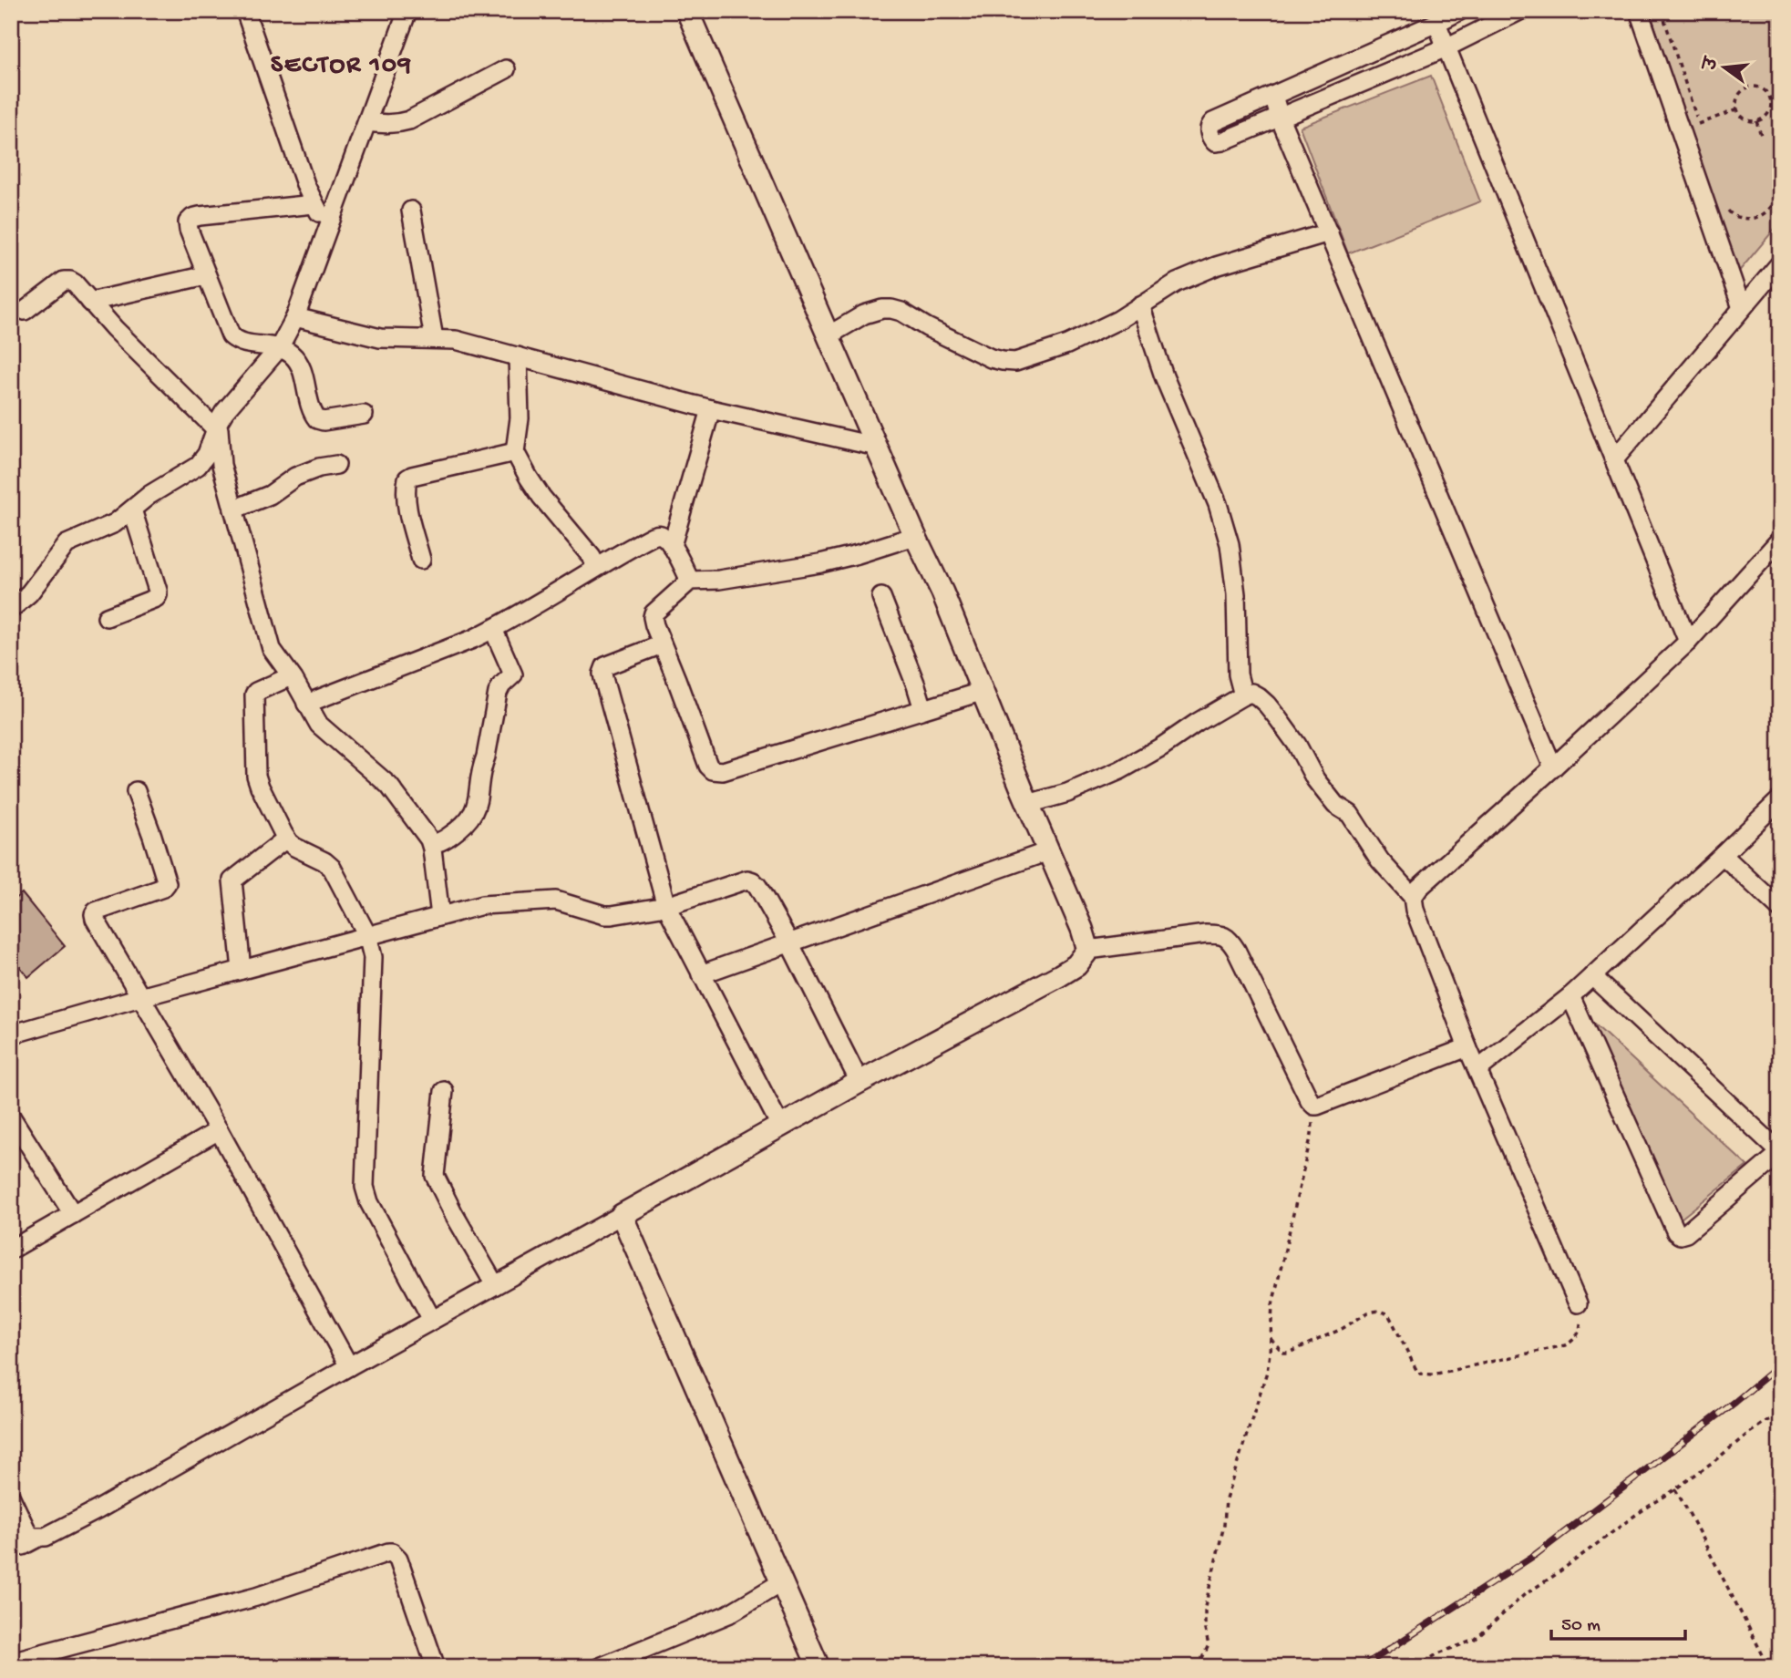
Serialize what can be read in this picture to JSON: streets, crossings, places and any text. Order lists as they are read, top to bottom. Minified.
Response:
{"districts":["SECTOR 109"],"scale_bar":"50 m","north":"left"}
